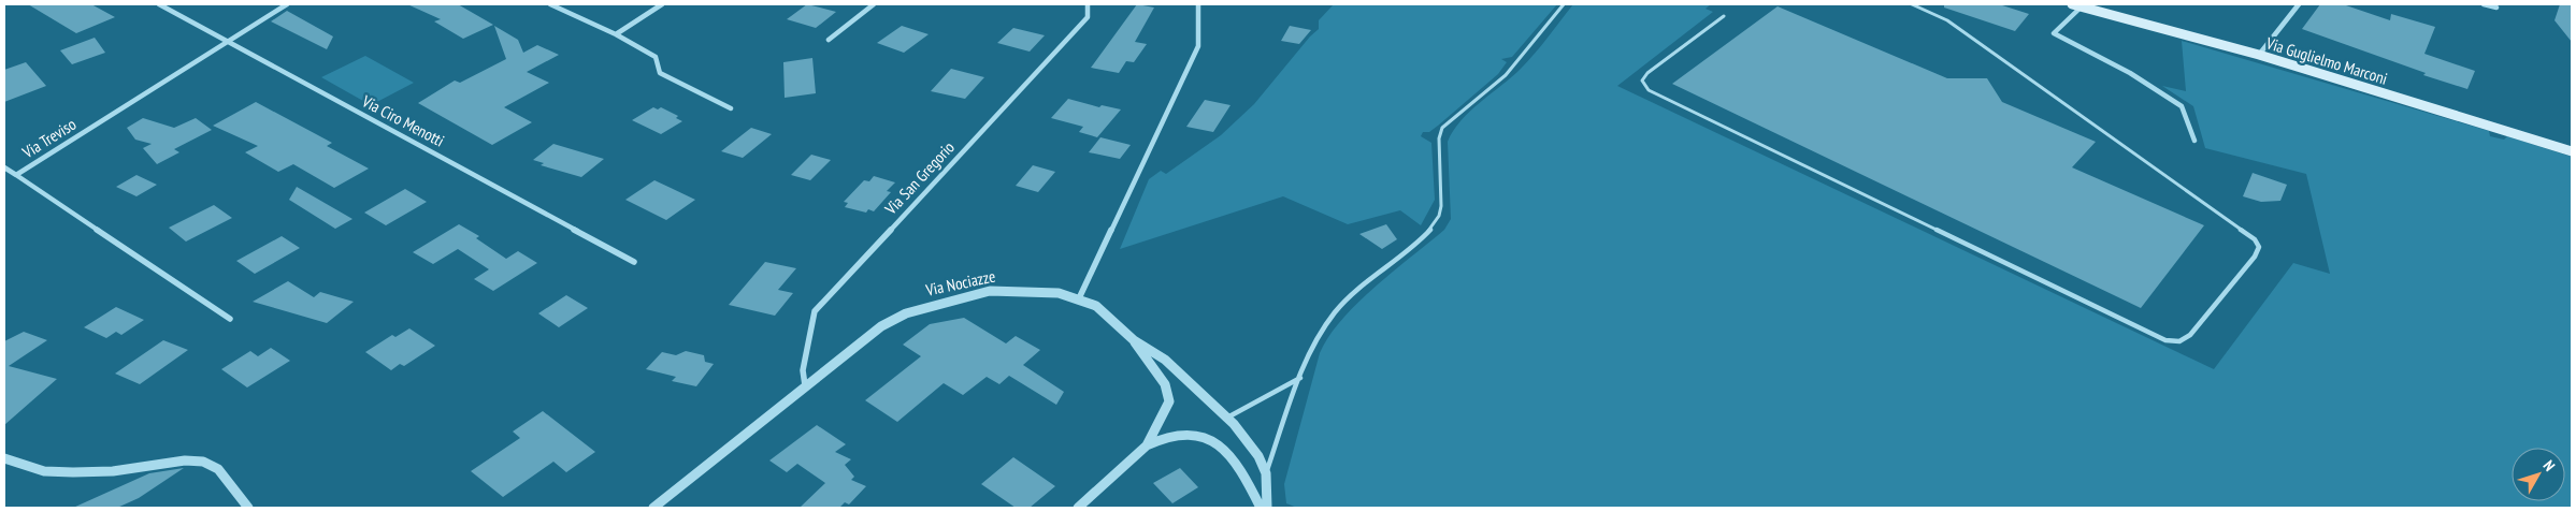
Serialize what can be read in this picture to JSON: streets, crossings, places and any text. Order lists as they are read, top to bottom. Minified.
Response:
{"streets":{"main road":["Via Guglielmo Marconi"],"street":["Via Ciro Menotti","Via Treviso","Via San Gregorio","Via Nociazze"]},"crossings":[["Via Ciro Menotti","Via Treviso"],["Via San Gregorio","Via Nociazze"]],"north":"top right"}
